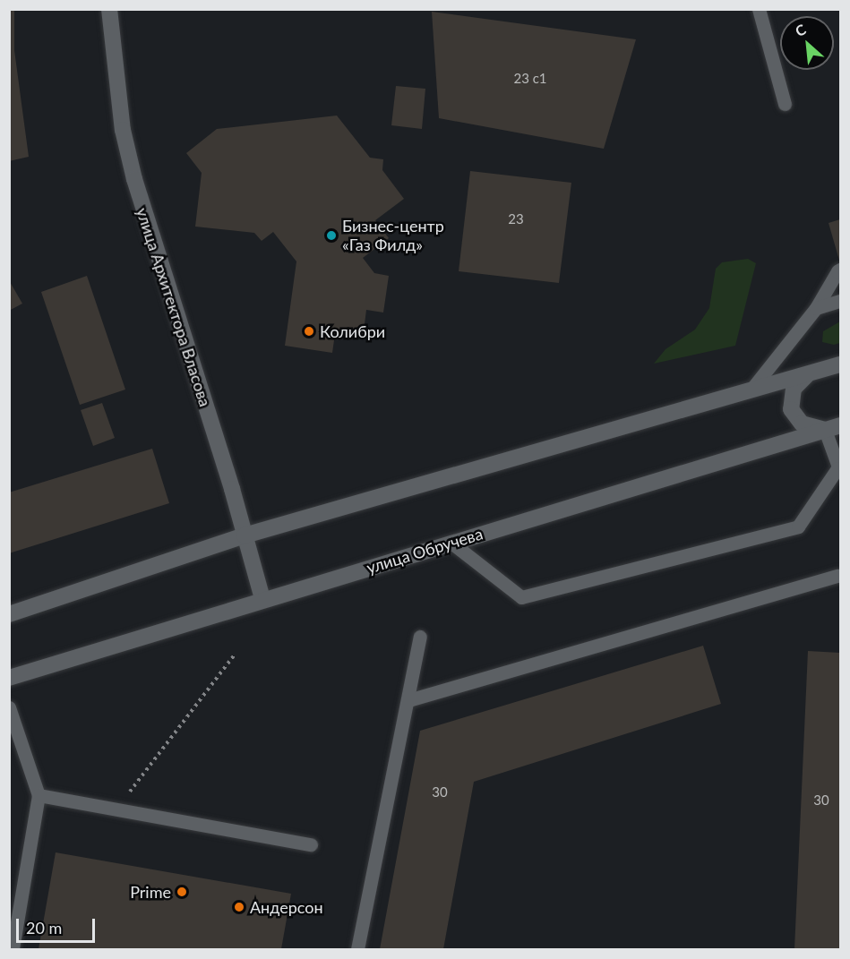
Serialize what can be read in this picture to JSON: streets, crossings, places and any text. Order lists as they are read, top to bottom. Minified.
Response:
{"streets":{"main road":["улица Архитектора Власова","улица Обручева"]},"crossings":[["улица Архитектора Власова","улица Обручева"]],"places":["Бизнес-центр «Газ Филд»","Колибри","Prime","Андерсон"],"house_numbers":["23 с1","23","30","30"],"scale_bar":"20 m","north":"top left"}
